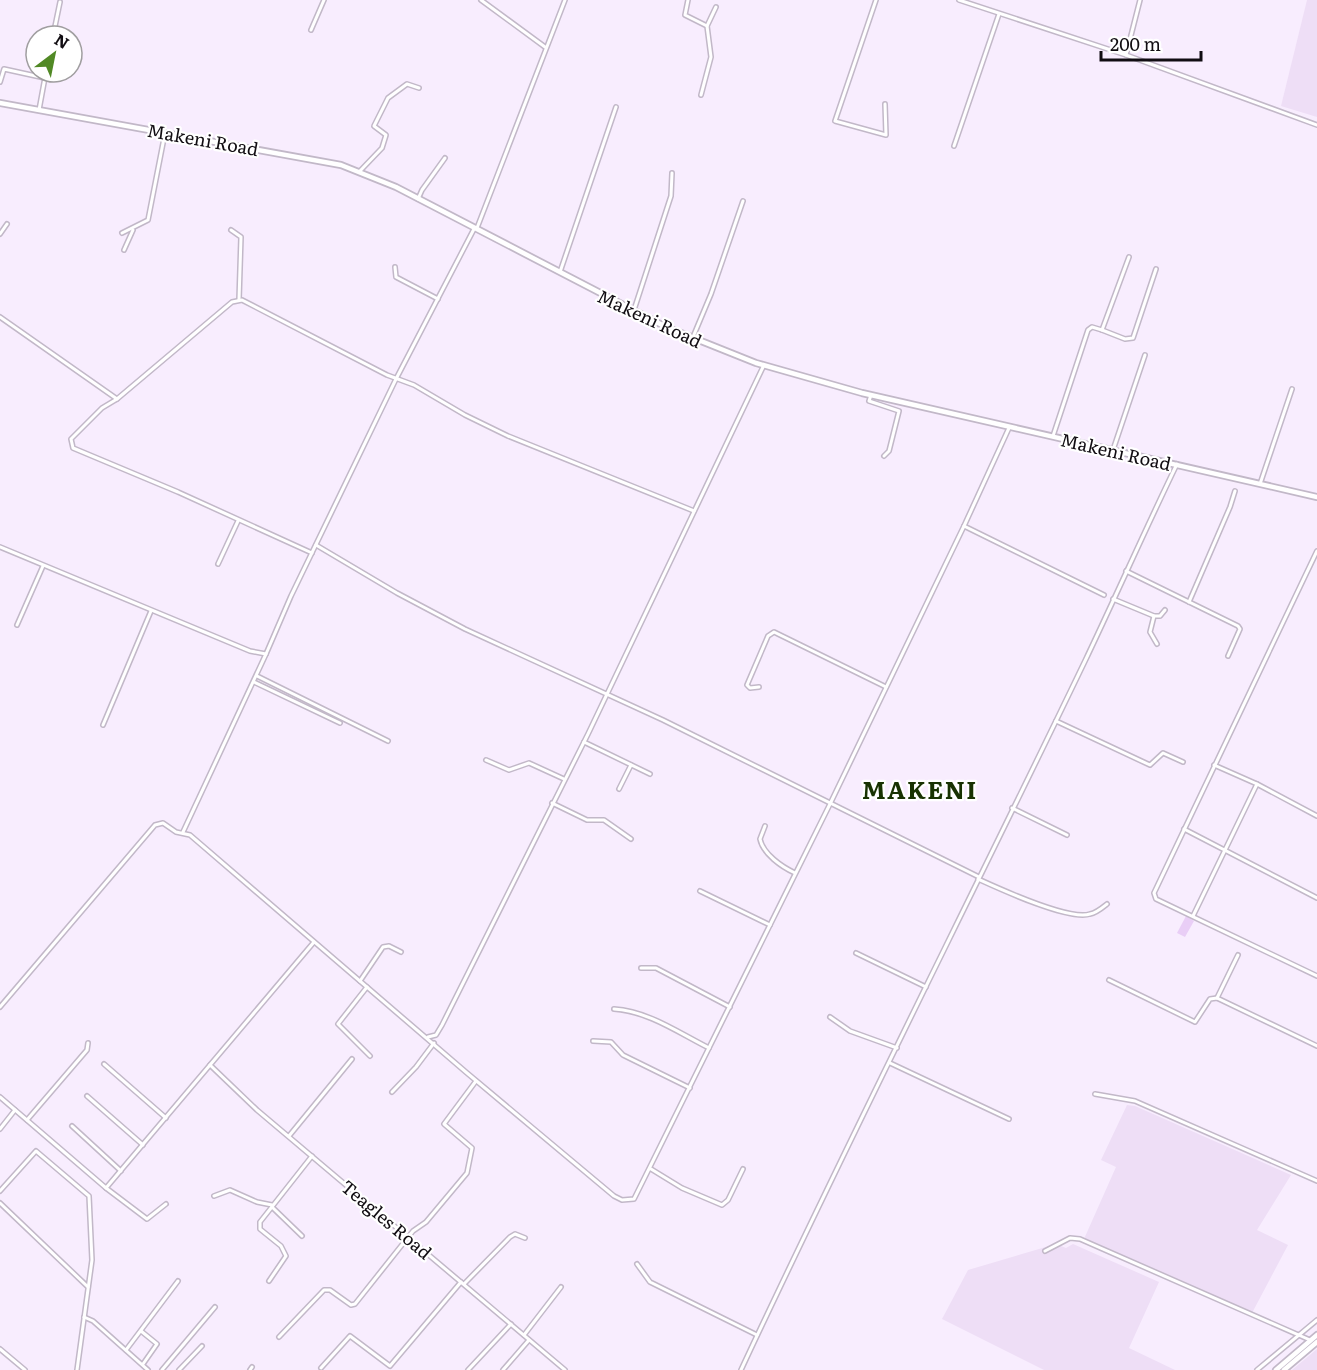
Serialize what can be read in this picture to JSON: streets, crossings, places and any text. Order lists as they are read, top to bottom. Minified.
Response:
{"streets":{"main road":["Makeni Road"],"street":["Teagles Road"]},"districts":["MAKENI"],"scale_bar":"200 m","north":"top right"}
